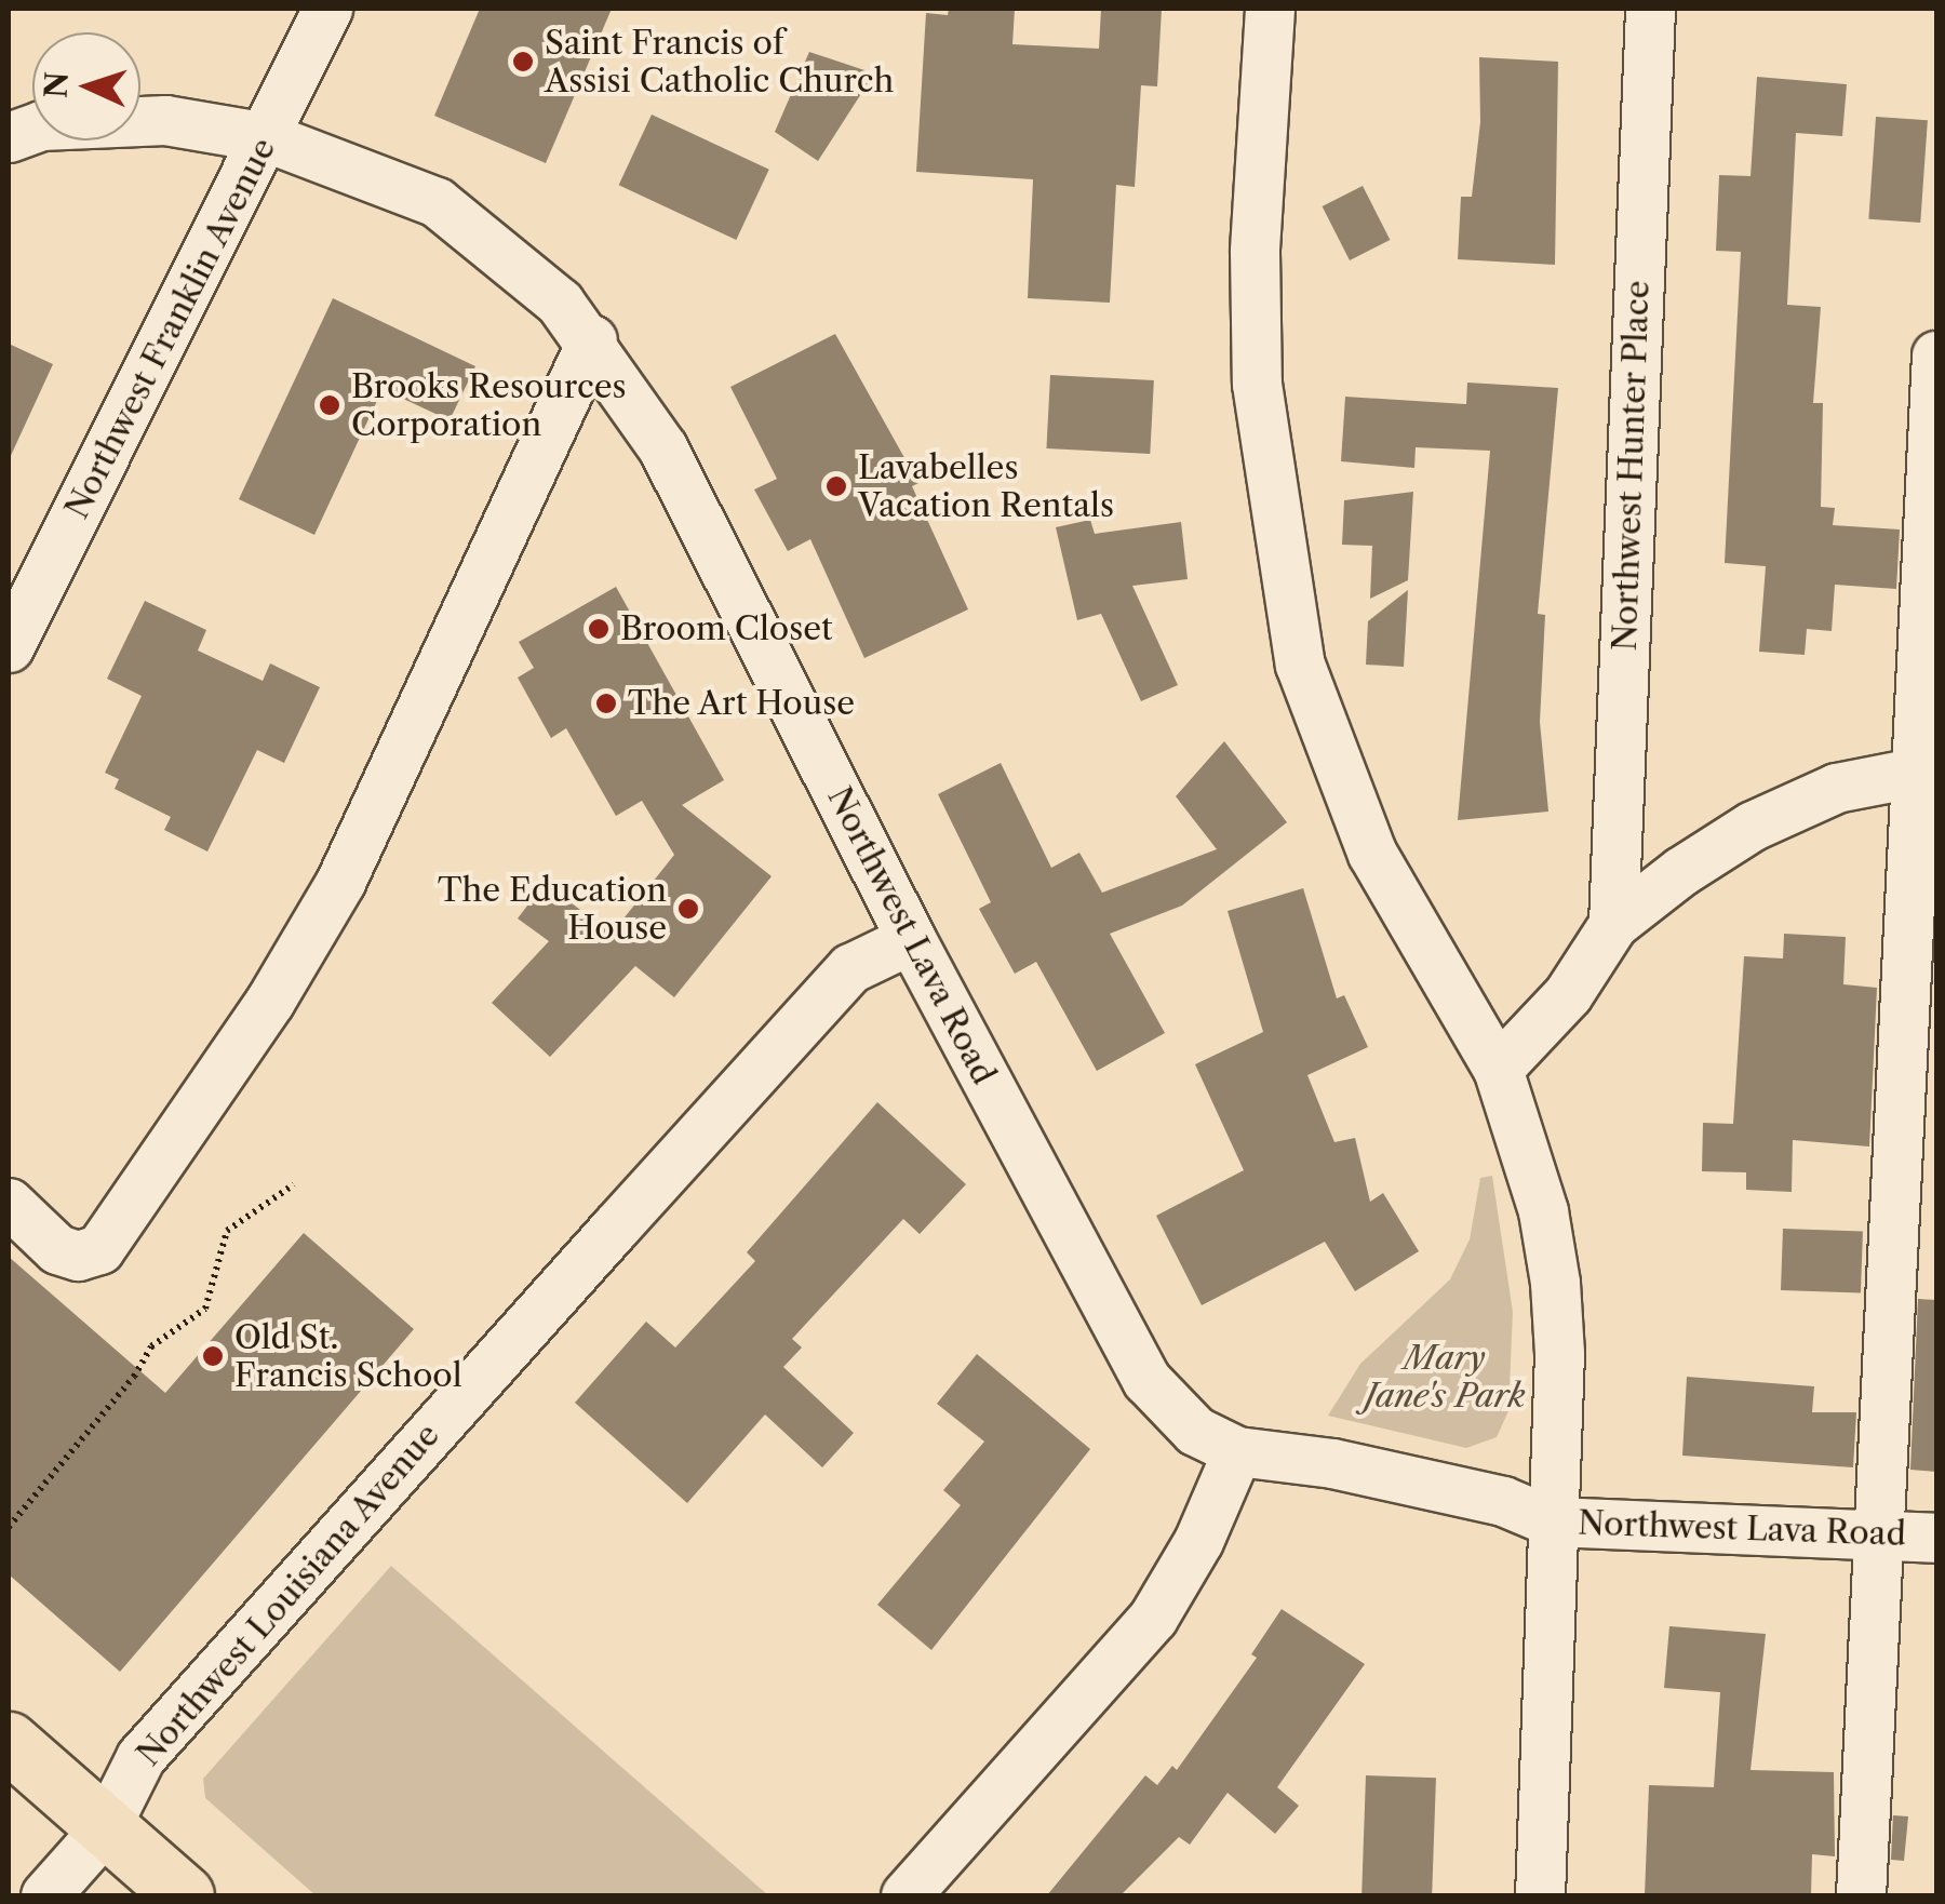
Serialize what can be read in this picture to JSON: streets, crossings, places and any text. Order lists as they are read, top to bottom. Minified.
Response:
{"streets":{"street":["Northwest Franklin Avenue","Northwest Hunter Place","Northwest Lava Road","Northwest Louisiana Avenue"]},"crossings":[["Northwest Franklin Avenue","Northwest Lava Road"],["Northwest Lava Road","Northwest Louisiana Avenue"]],"parks":["Mary Jane's Park"],"places":["Saint Francis of Assisi Catholic Church","Brooks Resources Corporation","Lavabelles Vacation Rentals","Broom Closet","The Art House","The Education House","Old St. Francis School"],"north":"left"}
